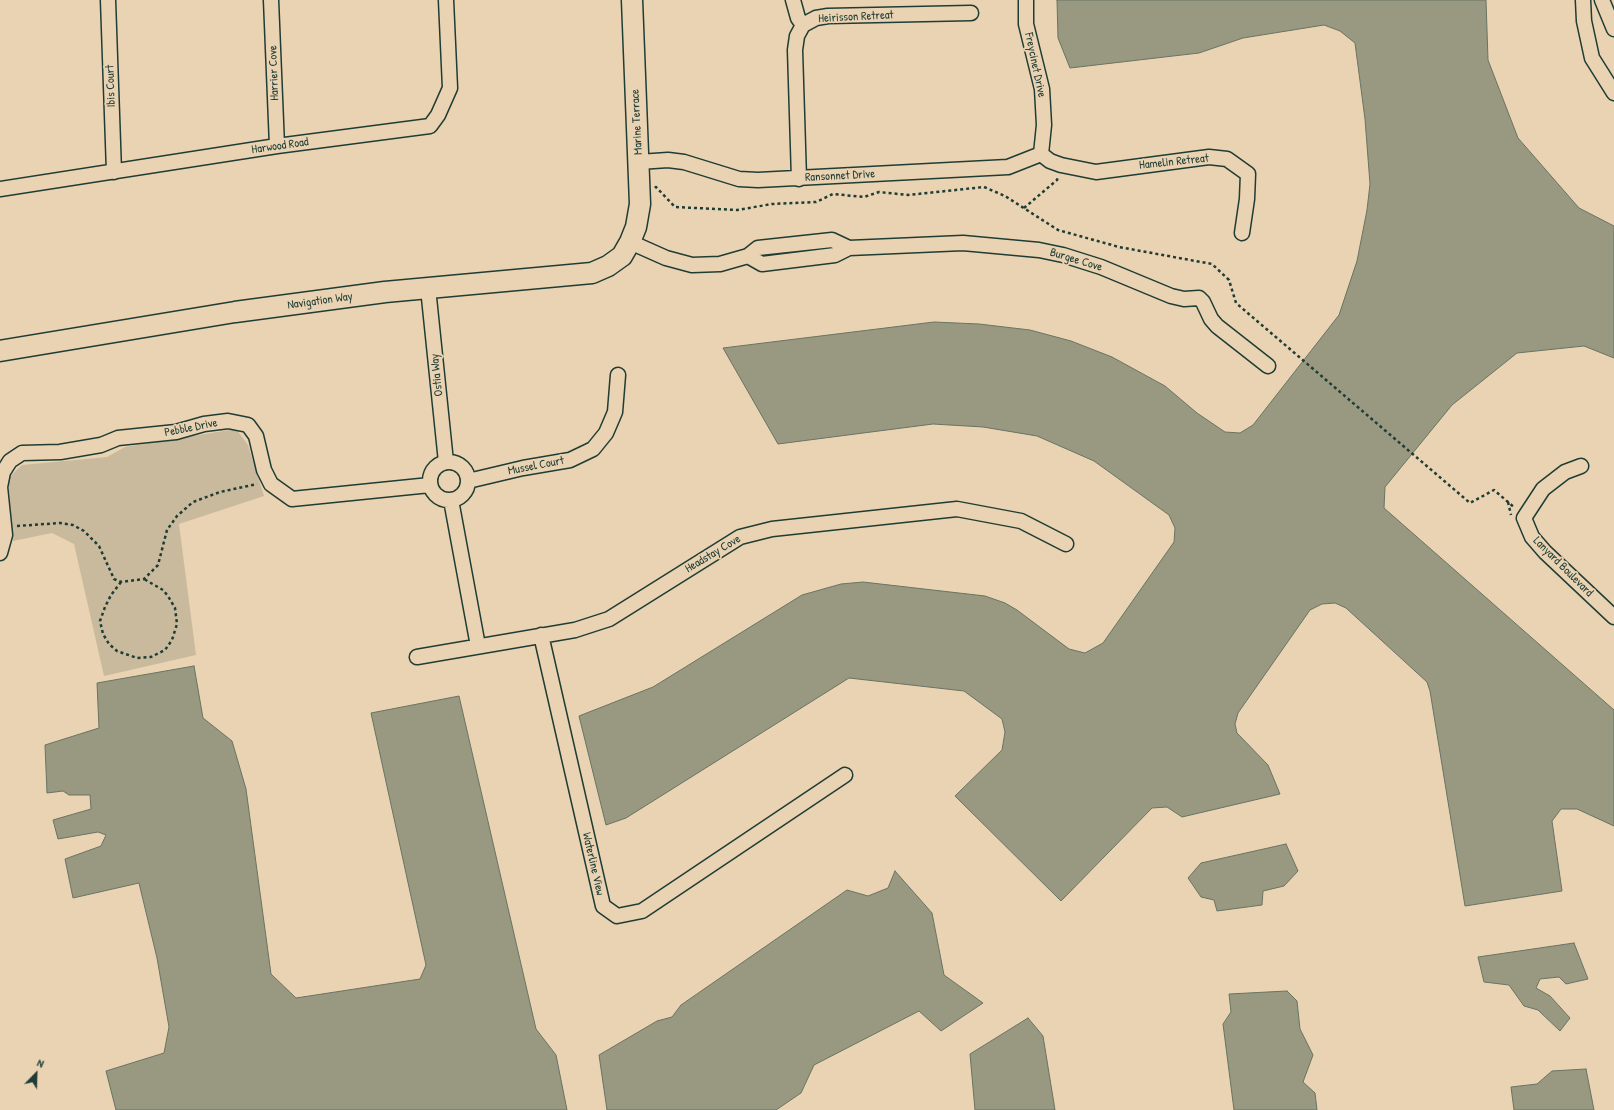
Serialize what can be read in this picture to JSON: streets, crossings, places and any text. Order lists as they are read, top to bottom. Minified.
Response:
{"streets":{"street":["Heirisson Retreat","Freycinet Drive","Harrier Cove","Ibis Court","Marine Terrace","Harwood Road","Hamelin Retreat","Ransonnet Drive","Burgee Cove","Navigation Way","Ostia Way","Pebble Drive","Mussel Court","Headstay Cove","Lanyard Boulevard","Waterline View"]},"crossings":[["Heirisson Retreat","Ransonnet Drive"],["Freycinet Drive","Hamelin Retreat"],["Freycinet Drive","Ransonnet Drive"],["Harrier Cove","Harwood Road"],["Ibis Court","Harwood Road"],["Marine Terrace","Ransonnet Drive"],["Marine Terrace","Burgee Cove"],["Marine Terrace","Navigation Way"],["Hamelin Retreat","Ransonnet Drive"],["Burgee Cove","Navigation Way"],["Navigation Way","Ostia Way"],["Ostia Way","Pebble Drive"],["Ostia Way","Mussel Court"],["Pebble Drive","Mussel Court"],["Headstay Cove","Waterline View"]],"north":"top right"}
